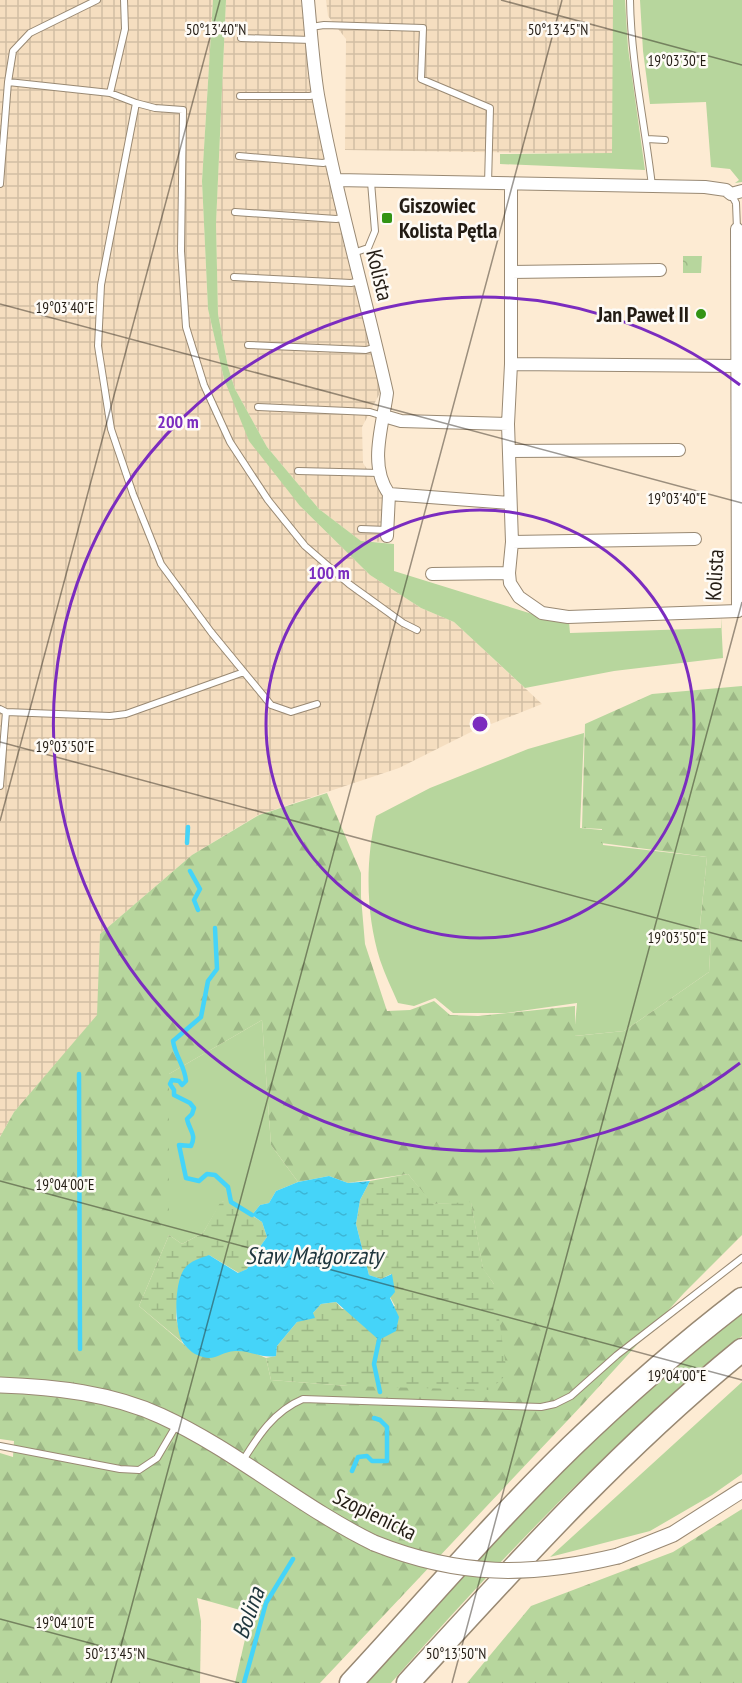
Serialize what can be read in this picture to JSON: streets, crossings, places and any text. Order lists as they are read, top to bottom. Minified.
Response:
{"streets":{"street":["Kolista","Szopienicka"]},"water":["Staw Małgorzaty","Bolina"],"places":{"transit":["Giszowiec Kolista Pętla"],"other":["Jan Paweł II"]},"coordinates":["50°13'40\"N","50°13'45\"N","19°03'30\"E","19°03'40\"E","19°03'50\"E","19°04'00\"E","19°04'10\"E","50°13'50\"N"],"rings":["200 m","100 m"]}
